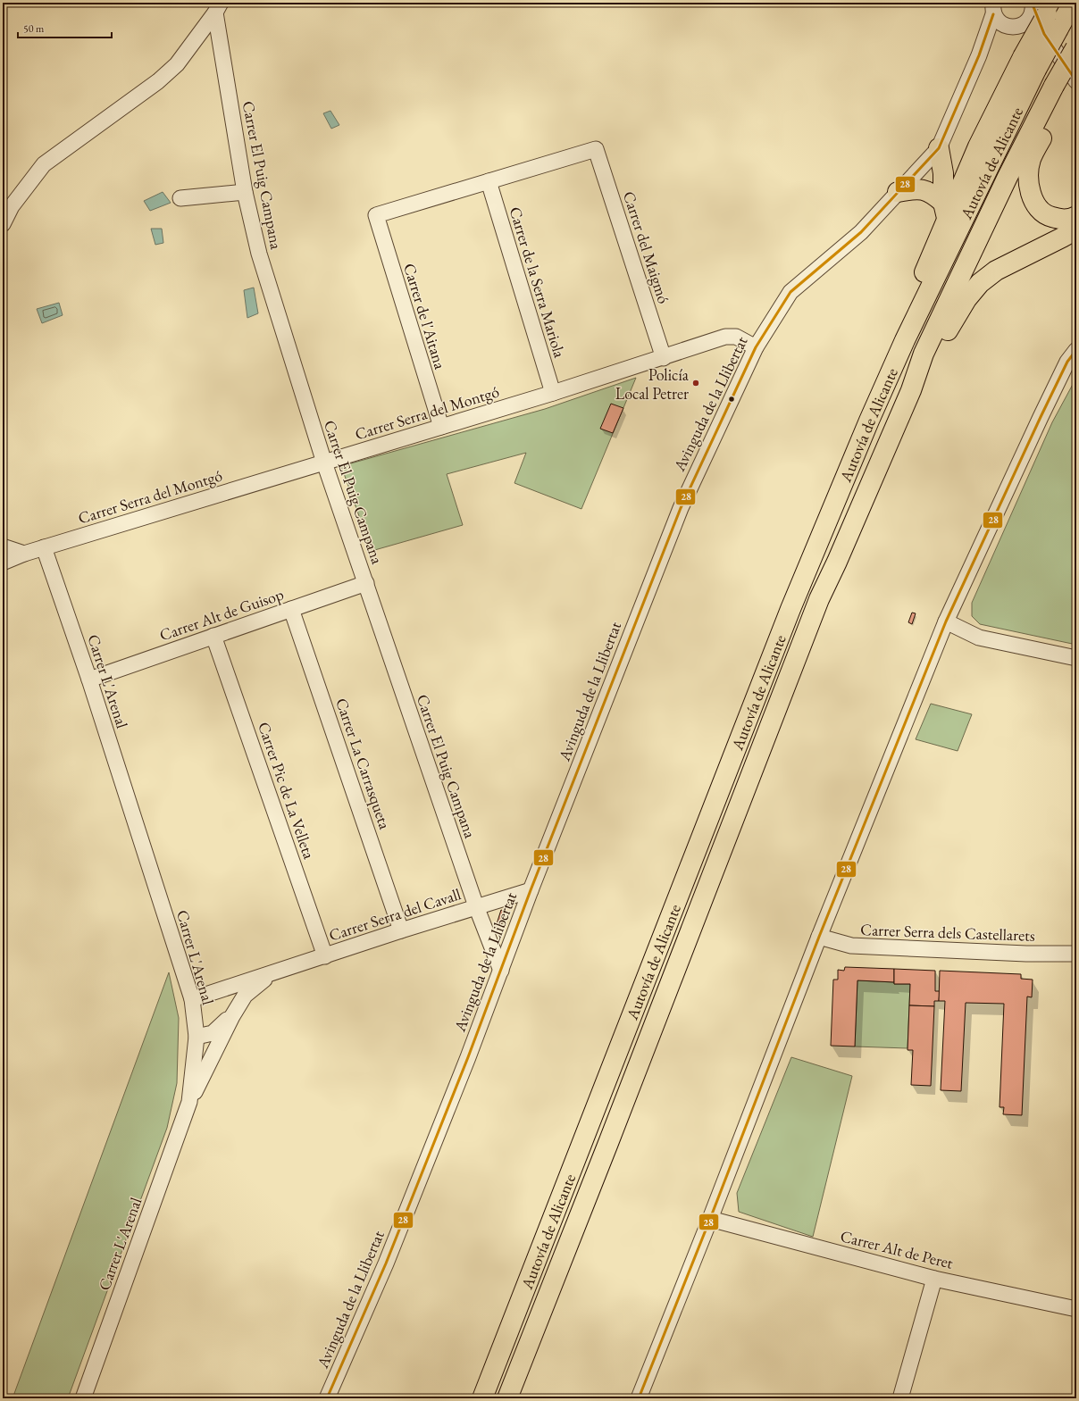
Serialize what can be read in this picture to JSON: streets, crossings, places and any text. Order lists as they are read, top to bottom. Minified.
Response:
{"streets":{"highway":["Autovía de Alicante"],"street":["Carrer El Puig Campana","Carrer del Maigmó","Carrer de la Serra Mariola","Carrer de l'Aitana","Avinguda de la Llibertat","Carrer Serra del Montgó","Carrer Alt de Guisop","Carrer L'Arenal","Carrer La Carrasqueta","Carrer Pic de La Velleta","Carrer Serra del Cavall","Carrer Serra dels Castellarets","Carrer Alt de Peret"]},"crossings":[["Autovía de Alicante","Avinguda de la Llibertat"],["Carrer El Puig Campana","Avinguda de la Llibertat"],["Carrer El Puig Campana","Carrer Serra del Montgó"],["Carrer El Puig Campana","Carrer Alt de Guisop"],["Carrer El Puig Campana","Carrer Serra del Cavall"],["Carrer del Maigmó","Carrer de la Serra Mariola"],["Carrer del Maigmó","Carrer de l'Aitana"],["Carrer del Maigmó","Carrer Serra del Montgó"],["Carrer de la Serra Mariola","Carrer de l'Aitana"],["Carrer de la Serra Mariola","Carrer Serra del Montgó"],["Carrer de l'Aitana","Carrer Serra del Montgó"],["Avinguda de la Llibertat","Carrer Serra del Montgó"],["Avinguda de la Llibertat","Carrer Serra del Cavall"],["Carrer Serra del Montgó","Carrer L'Arenal"],["Carrer Alt de Guisop","Carrer L'Arenal"],["Carrer Alt de Guisop","Carrer La Carrasqueta"],["Carrer Alt de Guisop","Carrer Pic de La Velleta"],["Carrer L'Arenal","Carrer Serra del Cavall"],["Carrer La Carrasqueta","Carrer Serra del Cavall"],["Carrer Pic de La Velleta","Carrer Serra del Cavall"]],"places":["Policía Local Petrer"],"lines":["transit line 28"],"scale_bar":"50 m"}
